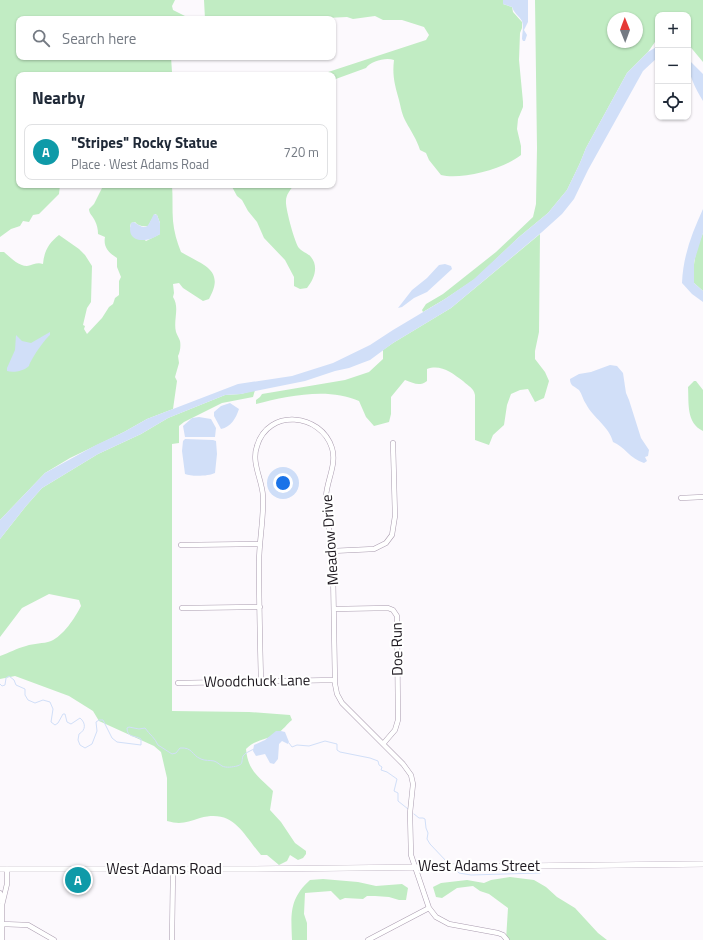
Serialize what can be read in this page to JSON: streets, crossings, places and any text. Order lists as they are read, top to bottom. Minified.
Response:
{"streets":{"street":["Meadow Drive","Doe Run","Woodchuck Lane","West Adams Street","West Adams Road"]},"crossings":[["Meadow Drive","Doe Run"],["Meadow Drive","Woodchuck Lane"],["Meadow Drive","West Adams Street"],["West Adams Street","West Adams Road"]],"north":"top","page":{"map_buttons":["+","−"],"search":"Search here","heading":"Nearby","list":[{"mark":"A","name":"\"Stripes\" Rocky Statue","note":"Place · West Adams Road","value":"720 m"}],"pins":"A"}}
